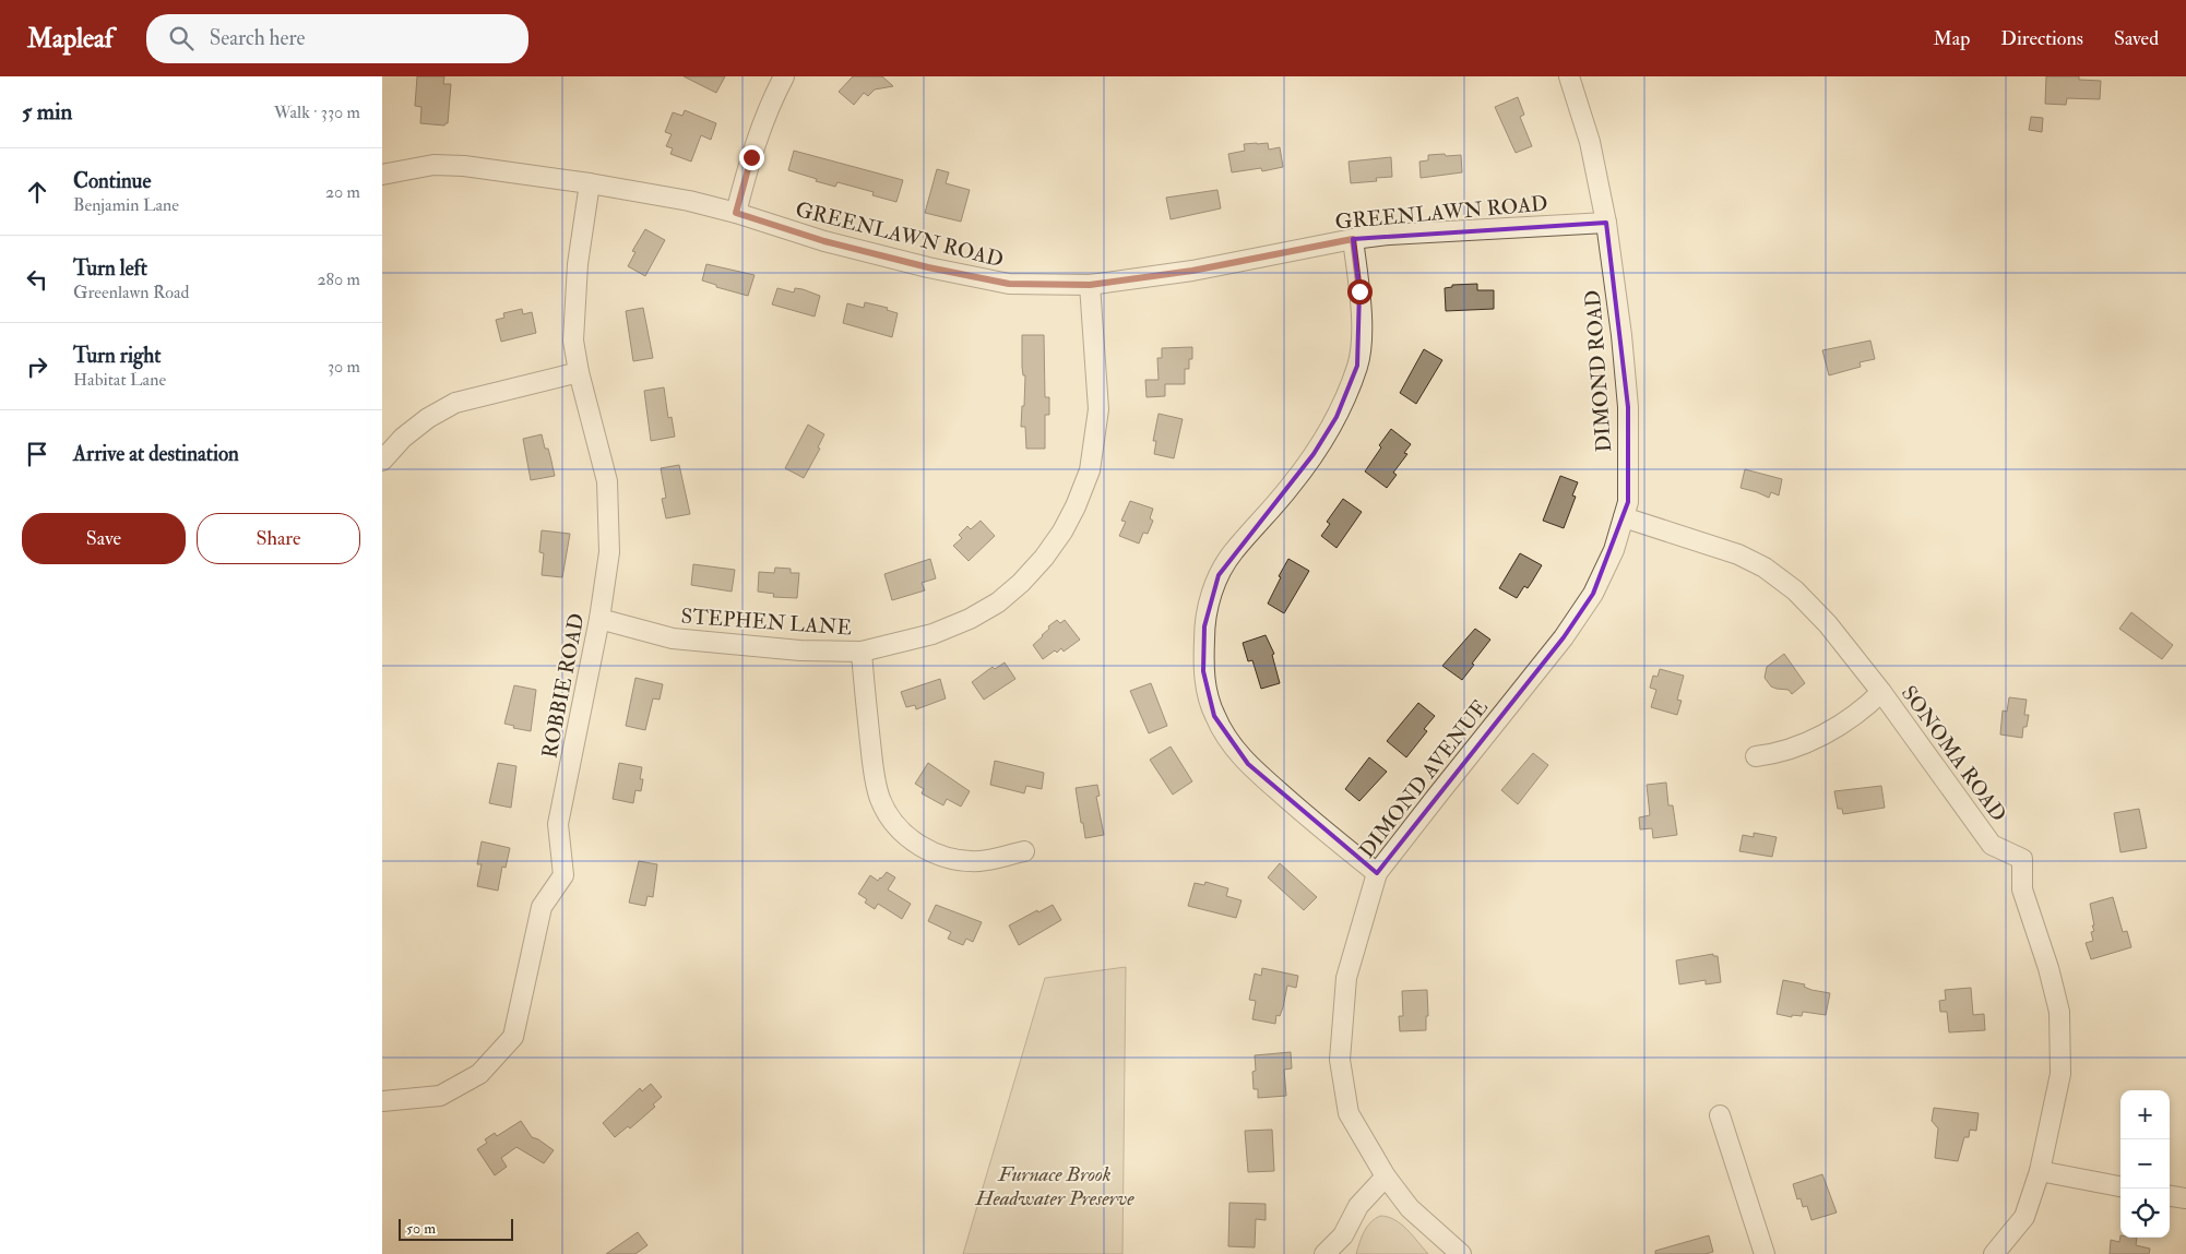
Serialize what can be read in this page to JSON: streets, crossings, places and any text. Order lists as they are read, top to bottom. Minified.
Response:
{"streets":{"street":["GREENLAWN ROAD","DIMOND ROAD","STEPHEN LANE","ROBBIE ROAD","SONOMA ROAD","DIMOND AVENUE"]},"crossings":[["GREENLAWN ROAD","DIMOND ROAD"],["GREENLAWN ROAD","STEPHEN LANE"],["GREENLAWN ROAD","ROBBIE ROAD"],["DIMOND ROAD","SONOMA ROAD"],["DIMOND ROAD","DIMOND AVENUE"],["STEPHEN LANE","ROBBIE ROAD"],["SONOMA ROAD","DIMOND AVENUE"]],"parks":["Furnace Brook Headwater Preserve"],"scale_bar":"50 m","page":{"header":"Mapleaf","search":"Search here","nav":["Map","Directions","Saved"],"heading":["5 min","Walk · 330 m"],"list":[["Continue","Benjamin Lane","20 m"],["Turn left","Greenlawn Road","280 m"],["Turn right","Habitat Lane","30 m"],"Arrive at destination"],"buttons":["Save","Share"],"map_buttons":["+","−"],"scale":"50 m"}}
